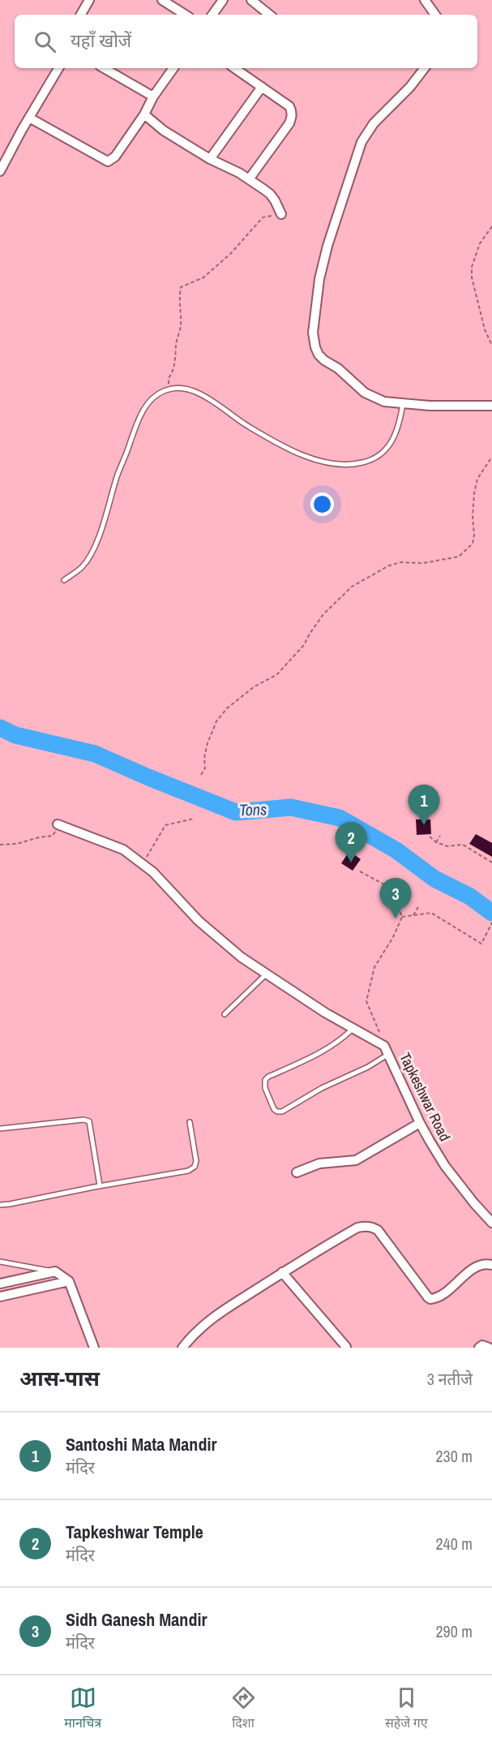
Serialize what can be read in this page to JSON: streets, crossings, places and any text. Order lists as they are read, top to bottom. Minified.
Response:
{"streets":{"street":["Tapkeshwar Road"]},"water":["Tons"],"page":{"search":"यहाँ खोजें","pins":["1","2","3"],"heading":["आस-पास","3 नतीजे"],"list":[{"mark":"1","name":"Santoshi Mata Mandir","note":"मंदिर","value":"230 m"},{"mark":"2","name":"Tapkeshwar Temple","note":"मंदिर","value":"240 m"},{"mark":"3","name":"Sidh Ganesh Mandir","note":"मंदिर","value":"290 m"}],"nav":["मानचित्र","दिशा","सहेजे गए"]}}
